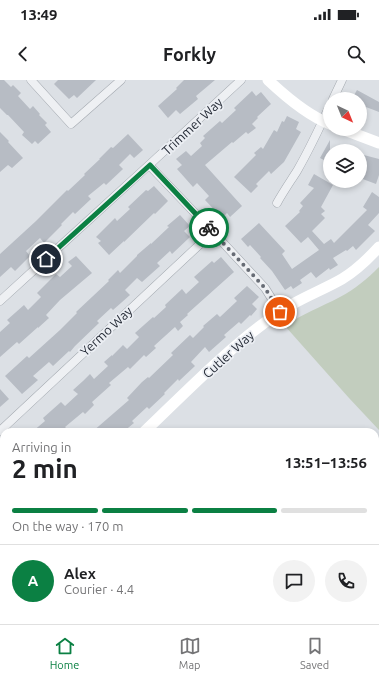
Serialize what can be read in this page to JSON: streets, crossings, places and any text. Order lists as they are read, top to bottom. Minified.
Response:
{"streets":{"street":["Trimmer Way","Yermo Way","Cutler Way"]},"north":"bottom right","page":{"status":"13:49","header":"Forkly","heading":["2 min","Arriving in","13:51–13:56"],"panel":["Alex","Courier · 4.4"],"bar":"On the way · 170 m","round":"A","tabs":["Home","Map","Saved"]}}
